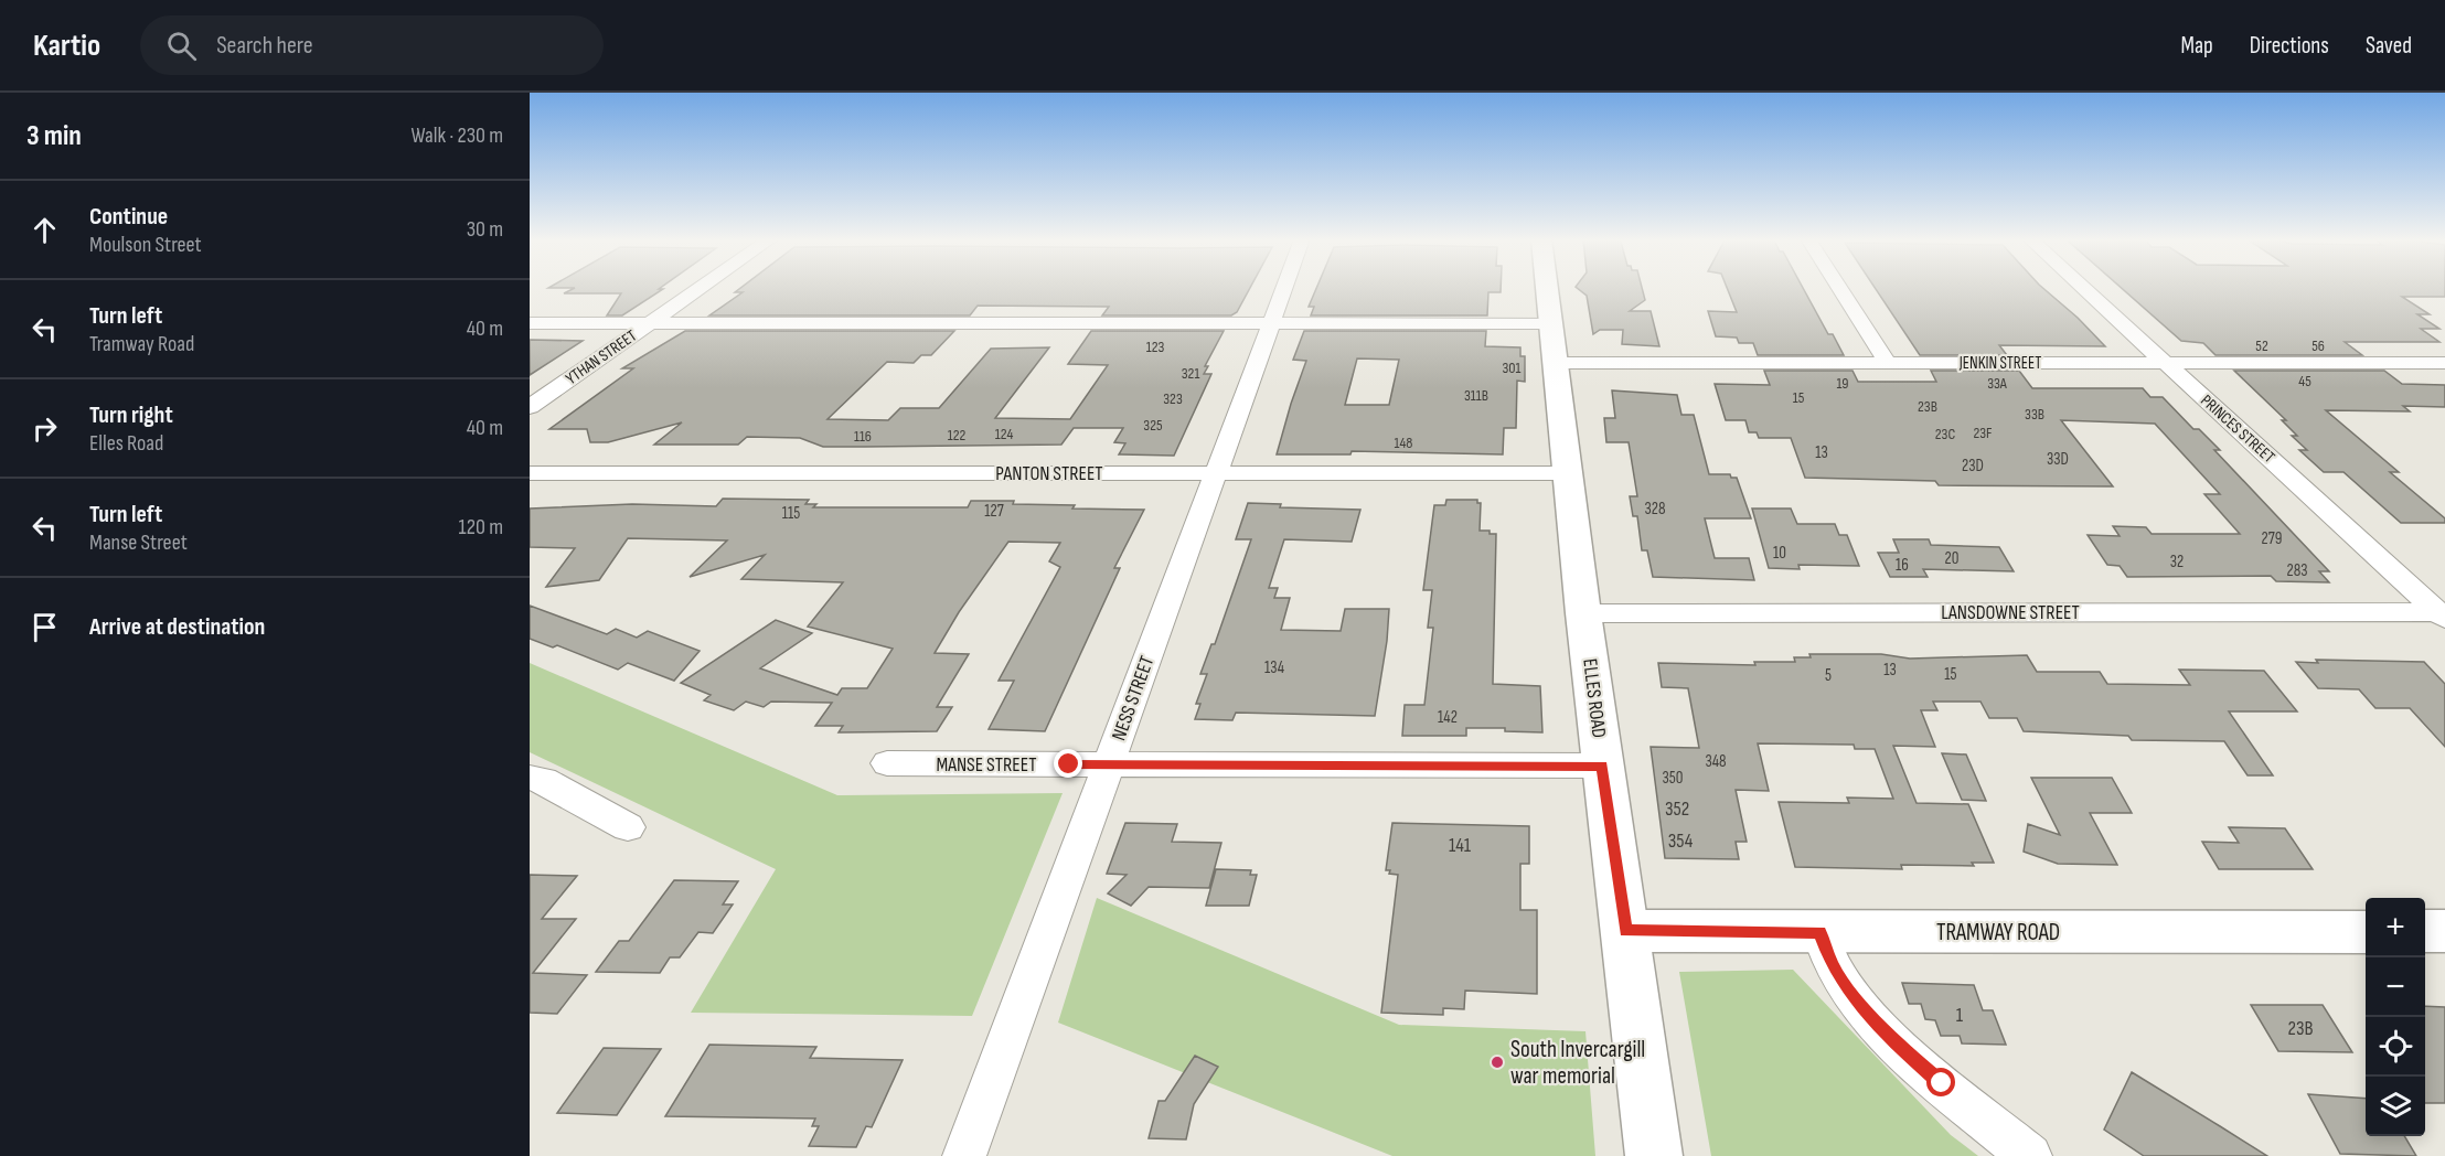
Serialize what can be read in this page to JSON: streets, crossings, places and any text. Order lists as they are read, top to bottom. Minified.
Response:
{"streets":{"main road":["ELLES ROAD","TRAMWAY ROAD"],"street":["YTHAN STREET","JENKIN STREET","PRINCES STREET","PANTON STREET","LANSDOWNE STREET","NESS STREET","MANSE STREET"]},"crossings":[["JENKIN STREET","PRINCES STREET"],["JENKIN STREET","ELLES ROAD"],["PRINCES STREET","LANSDOWNE STREET"],["PANTON STREET","NESS STREET"],["PANTON STREET","ELLES ROAD"],["LANSDOWNE STREET","ELLES ROAD"],["NESS STREET","MANSE STREET"],["ELLES ROAD","MANSE STREET"],["ELLES ROAD","TRAMWAY ROAD"]],"places":["South Invercargill war memorial"],"house_numbers":["52","56","123","301","321","45","19","33A","311B","15","323","23B","33B","325","23F","124","23C","122","116","148","13","33D","23D","328","127","115","279","10","20","32","16","283","134","13","15","5","142","348","350","352","354","141","1","23B"],"page":{"header":"Kartio","search":"Search here","nav":["Map","Directions","Saved"],"heading":["3 min","Walk · 230 m"],"list":[["Continue","Moulson Street","30 m"],["Turn left","Tramway Road","40 m"],["Turn right","Elles Road","40 m"],["Turn left","Manse Street","120 m"],"Arrive at destination"],"map_buttons":["+","−"]}}
